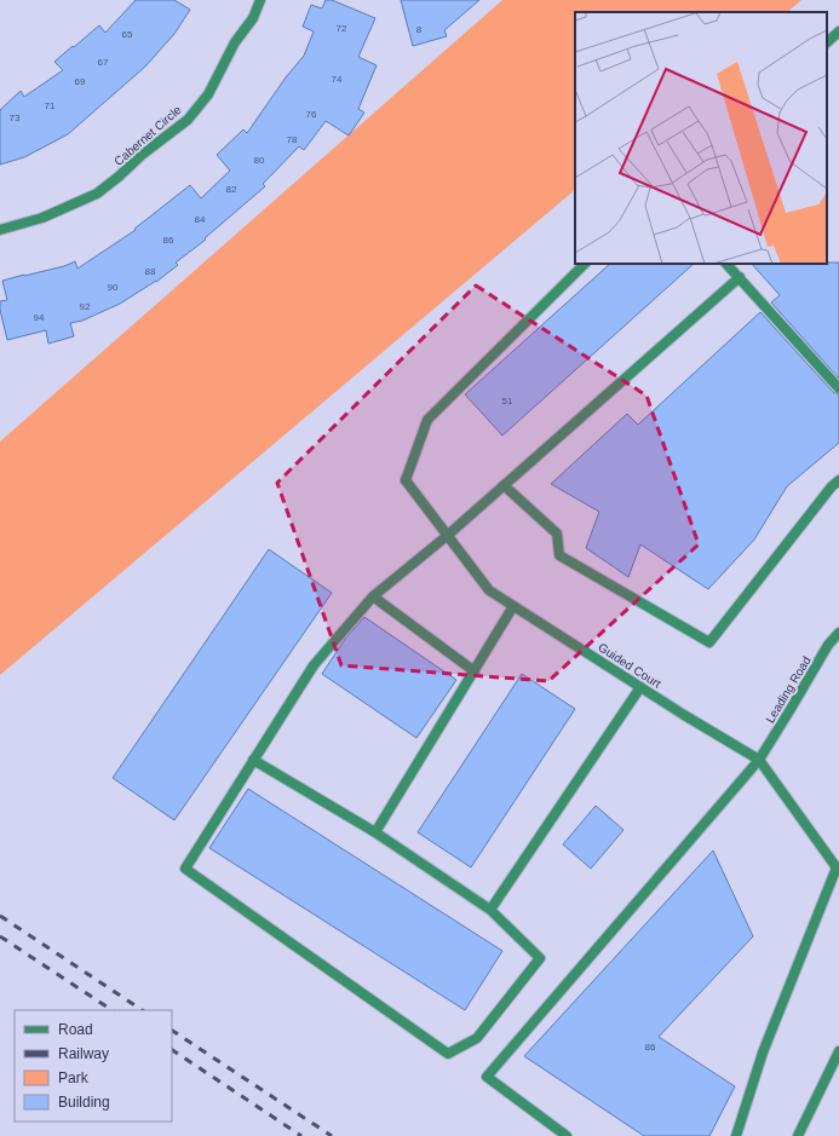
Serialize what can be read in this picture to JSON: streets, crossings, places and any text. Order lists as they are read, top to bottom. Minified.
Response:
{"streets":{"street":["Cabernet Circle","Guided Court","Leading Road"]},"crossings":[["Guided Court","Leading Road"]],"house_numbers":["72","8","65","67","74","69","71","76","73","78","80","82","84","86","88","90","92","94","51","86"],"legend":["Road","Railway","Park","Building"]}
